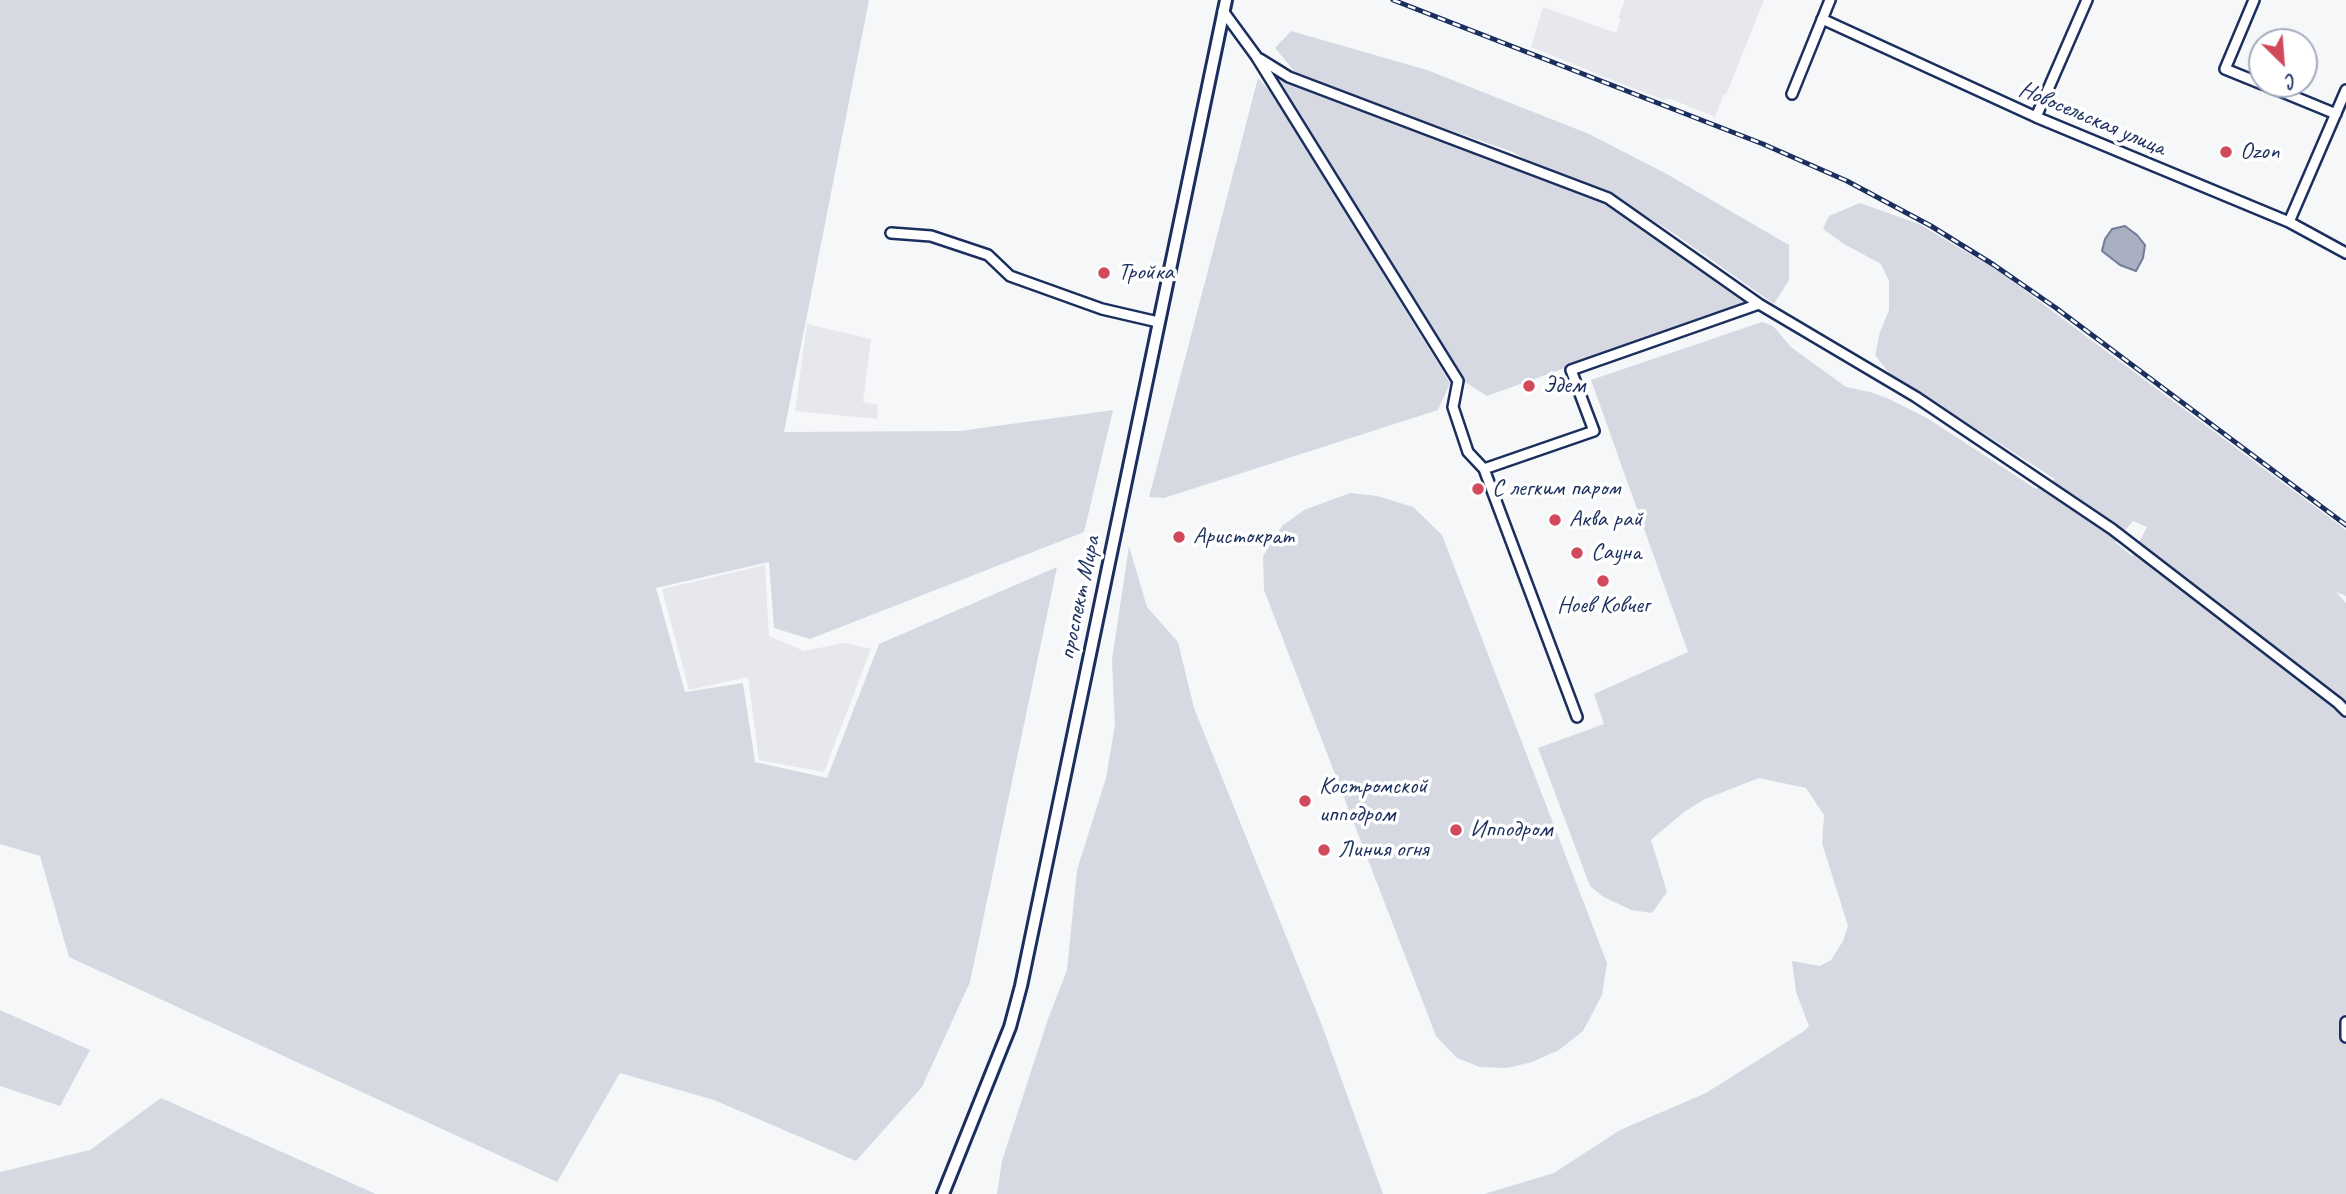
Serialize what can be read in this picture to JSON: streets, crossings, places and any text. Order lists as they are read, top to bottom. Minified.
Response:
{"streets":{"main road":["проспект Мира"],"street":["Новосельская улица"]},"places":["Ozon","Тройка","Эдем","С легким паром","Аква рай","Аристократ","Сауна","Ноев Ковчег","Костромской ипподром","Ипподром","Линия огня"],"north":"bottom right"}
